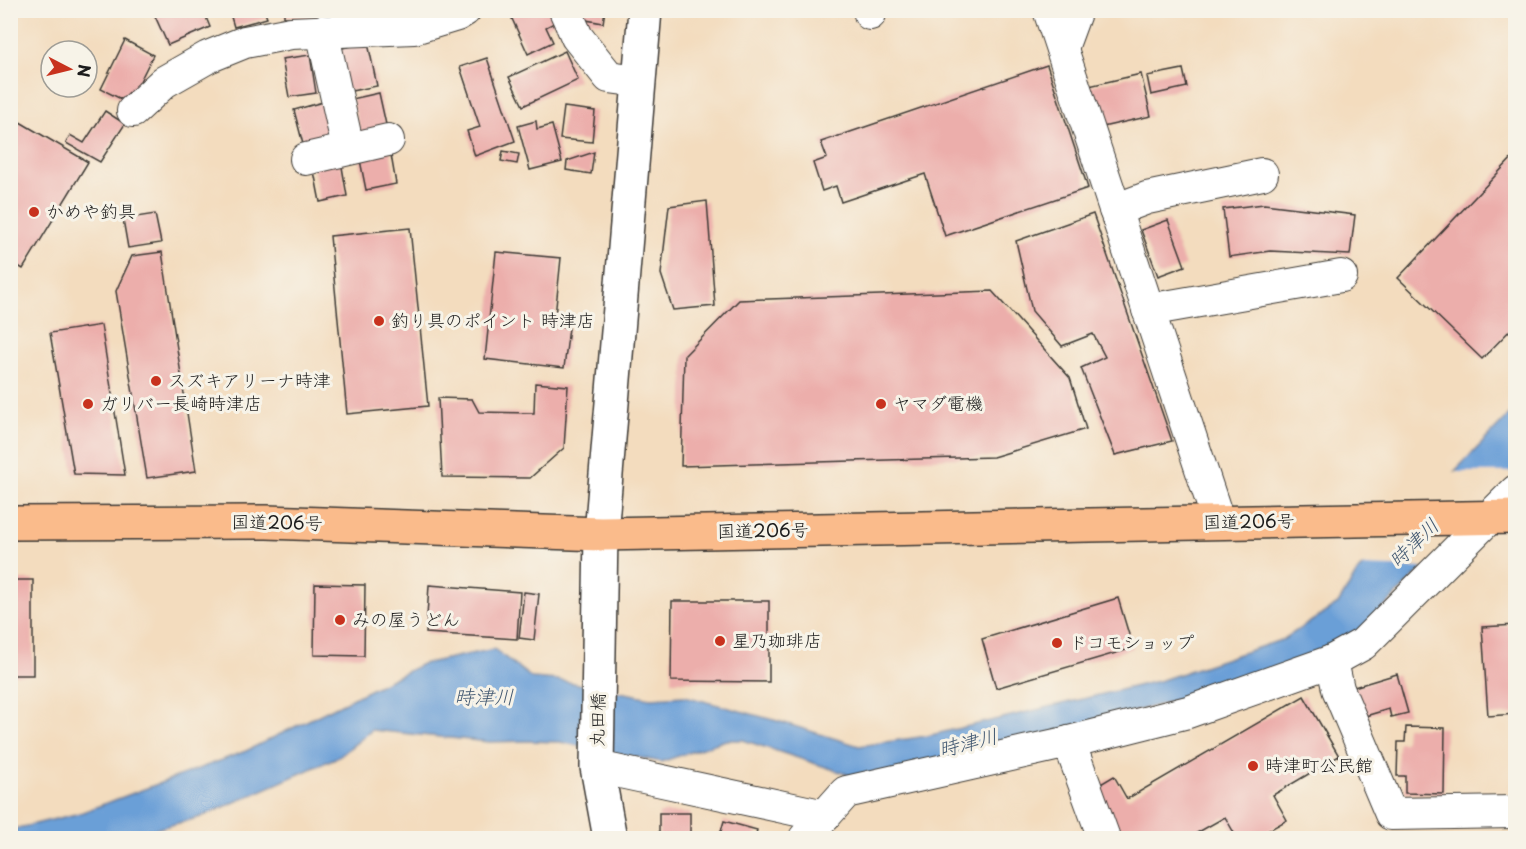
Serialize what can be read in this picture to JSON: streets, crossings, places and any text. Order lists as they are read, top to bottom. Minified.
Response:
{"streets":{"highway":["国道206号"],"street":["丸田橋"]},"crossings":[["国道206号","丸田橋"]],"water":["時津川"],"places":["かめや釣具","釣り具のポイント 時津店","スズキアリーナ時津","ガリバー長崎時津店","ヤマダ電機","みの屋うどん","星乃珈琲店","ドコモショップ","時津町公民館"],"north":"right"}
